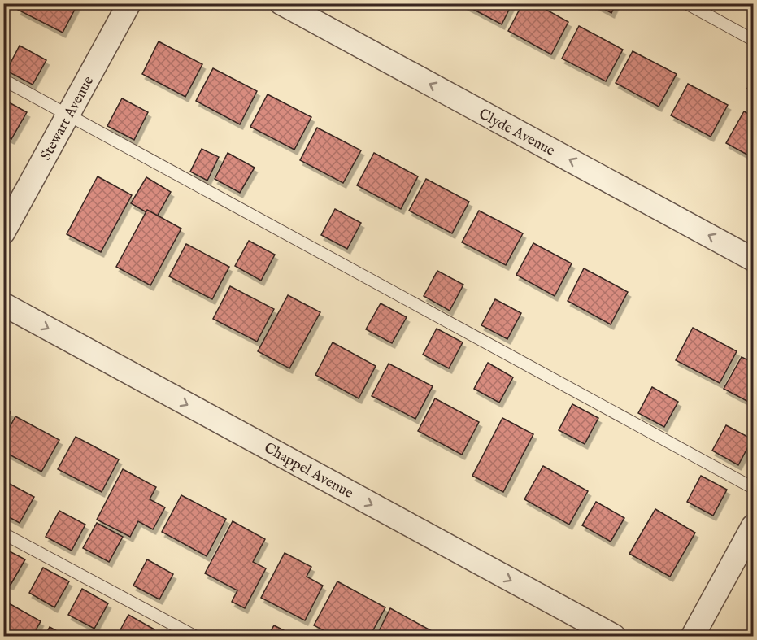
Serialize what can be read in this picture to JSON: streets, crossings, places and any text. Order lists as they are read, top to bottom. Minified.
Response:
{"streets":{"street":["Stewart Avenue","Clyde Avenue","Chappel Avenue"]},"one_way":["Clyde Avenue","Chappel Avenue"]}
